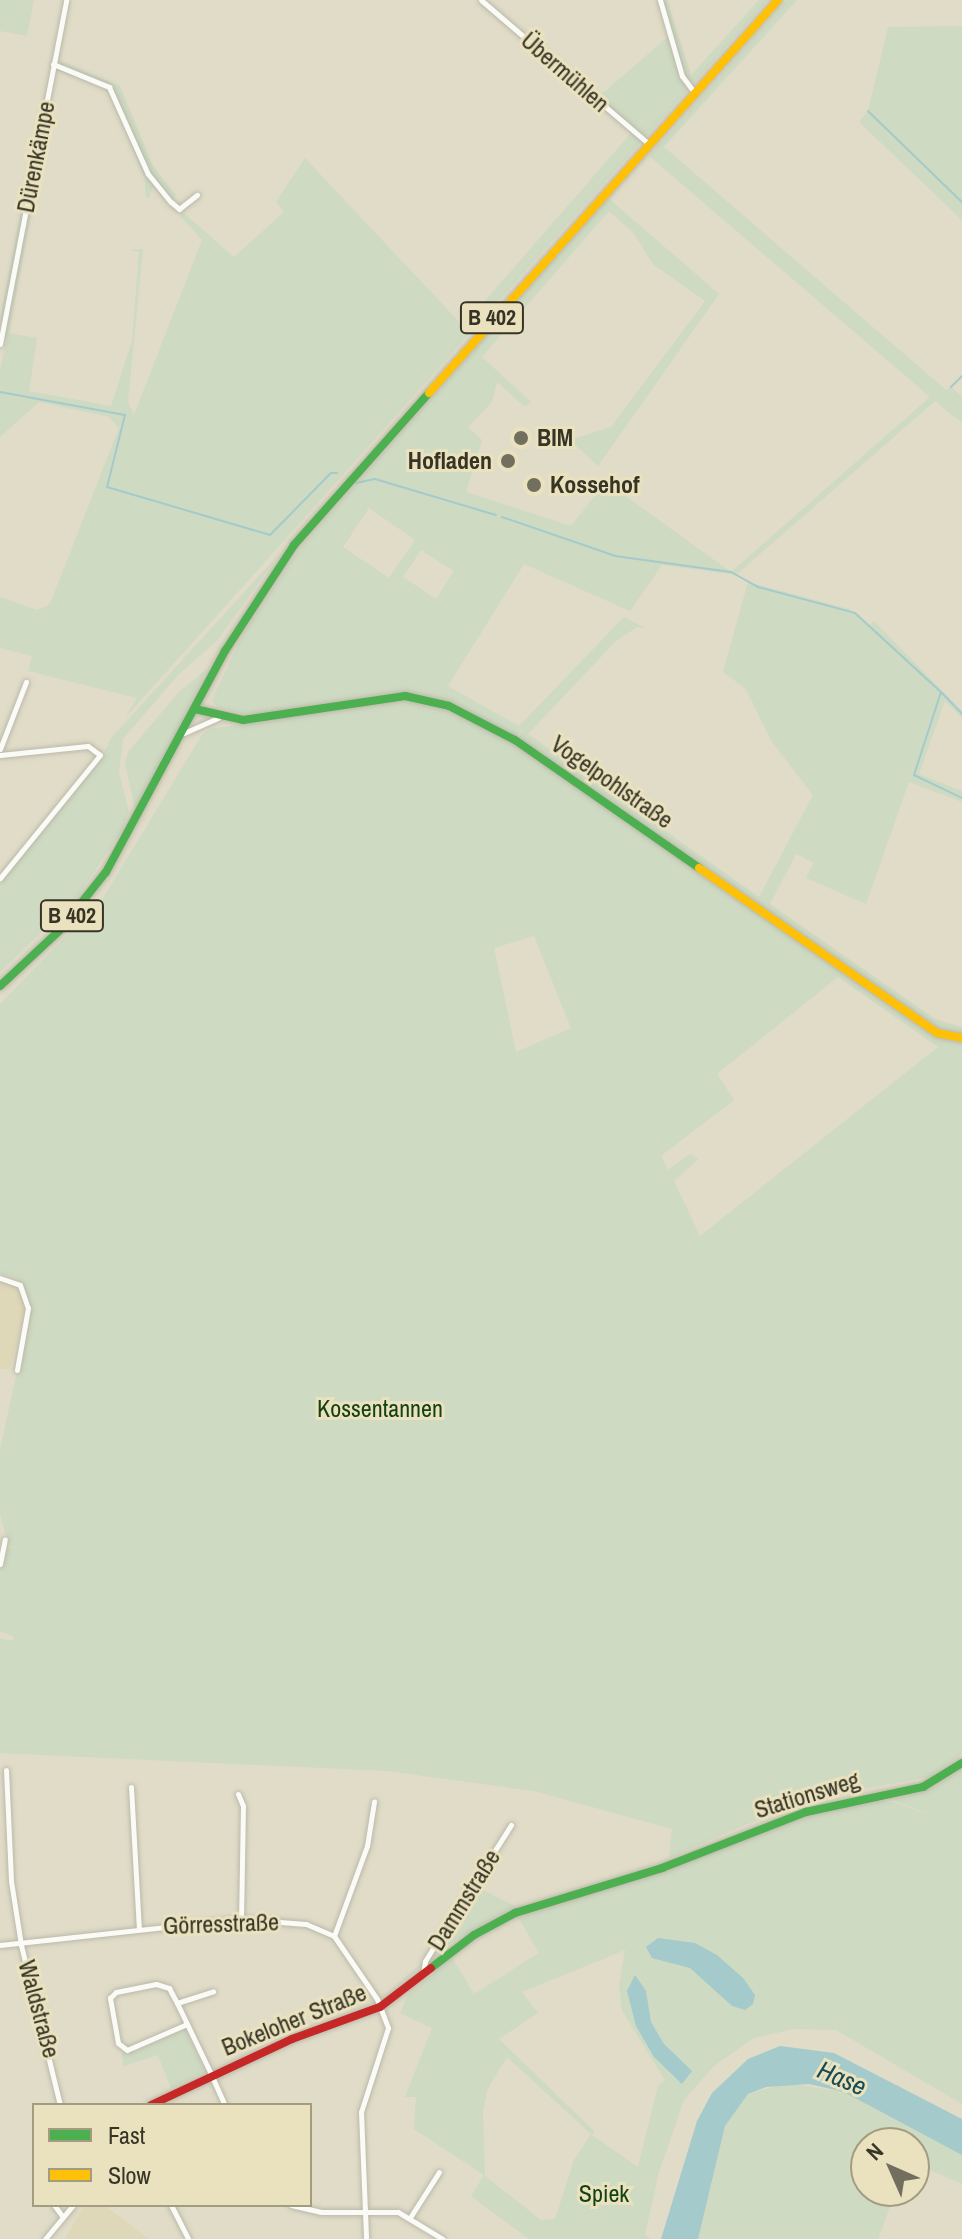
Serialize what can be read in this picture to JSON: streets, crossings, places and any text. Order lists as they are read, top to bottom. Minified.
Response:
{"streets":{"street":["Übermühlen","Dürenkämpe","B 402","Vogelpohlstraße","Stationsweg","Dammstraße","Görresstraße","Waldstraße","Bokeloher Straße"]},"crossings":[["Übermühlen","B 402"],["B 402","Vogelpohlstraße"],["Stationsweg","Bokeloher Straße"],["Dammstraße","Bokeloher Straße"],["Görresstraße","Waldstraße"]],"water":["Hase"],"parks":["Kossentannen","Spiek"],"places":["BIM","Hofladen","Kossehof"],"legend":["Fast","Slow"],"north":"top left"}
